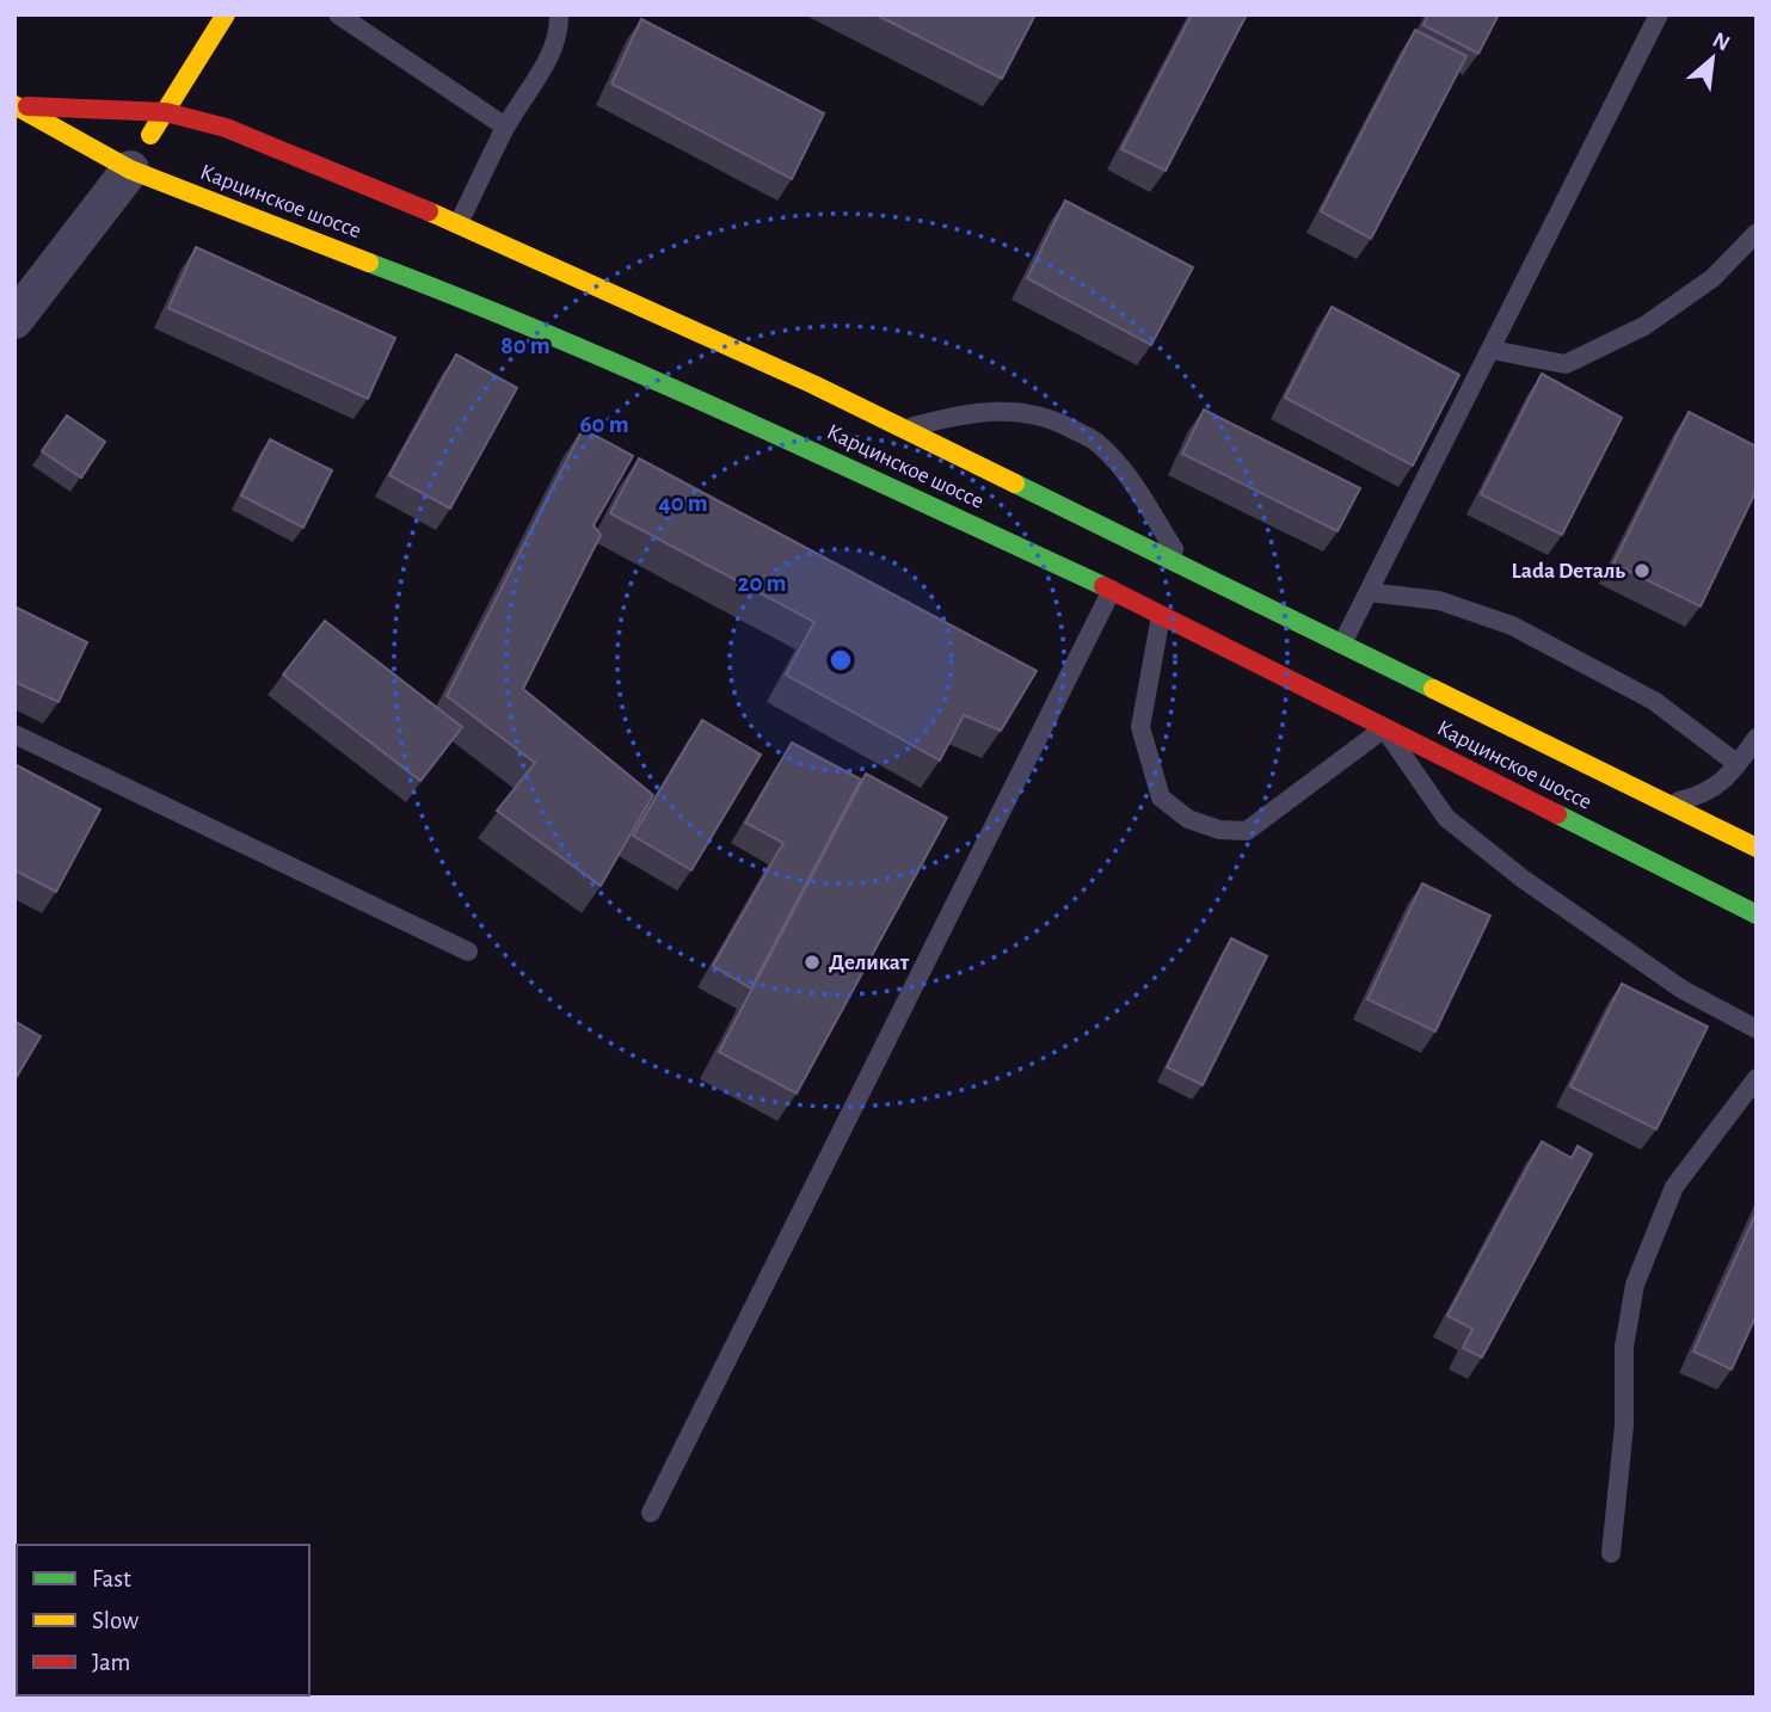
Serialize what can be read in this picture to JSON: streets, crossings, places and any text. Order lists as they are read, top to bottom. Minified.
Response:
{"streets":{"main road":["Карцинское шоссе"]},"places":["Lada Dеталь","Деликат"],"legend":["Fast","Slow","Jam"],"north":"top right","rings":["80 m","60 m","40 m","20 m"]}
